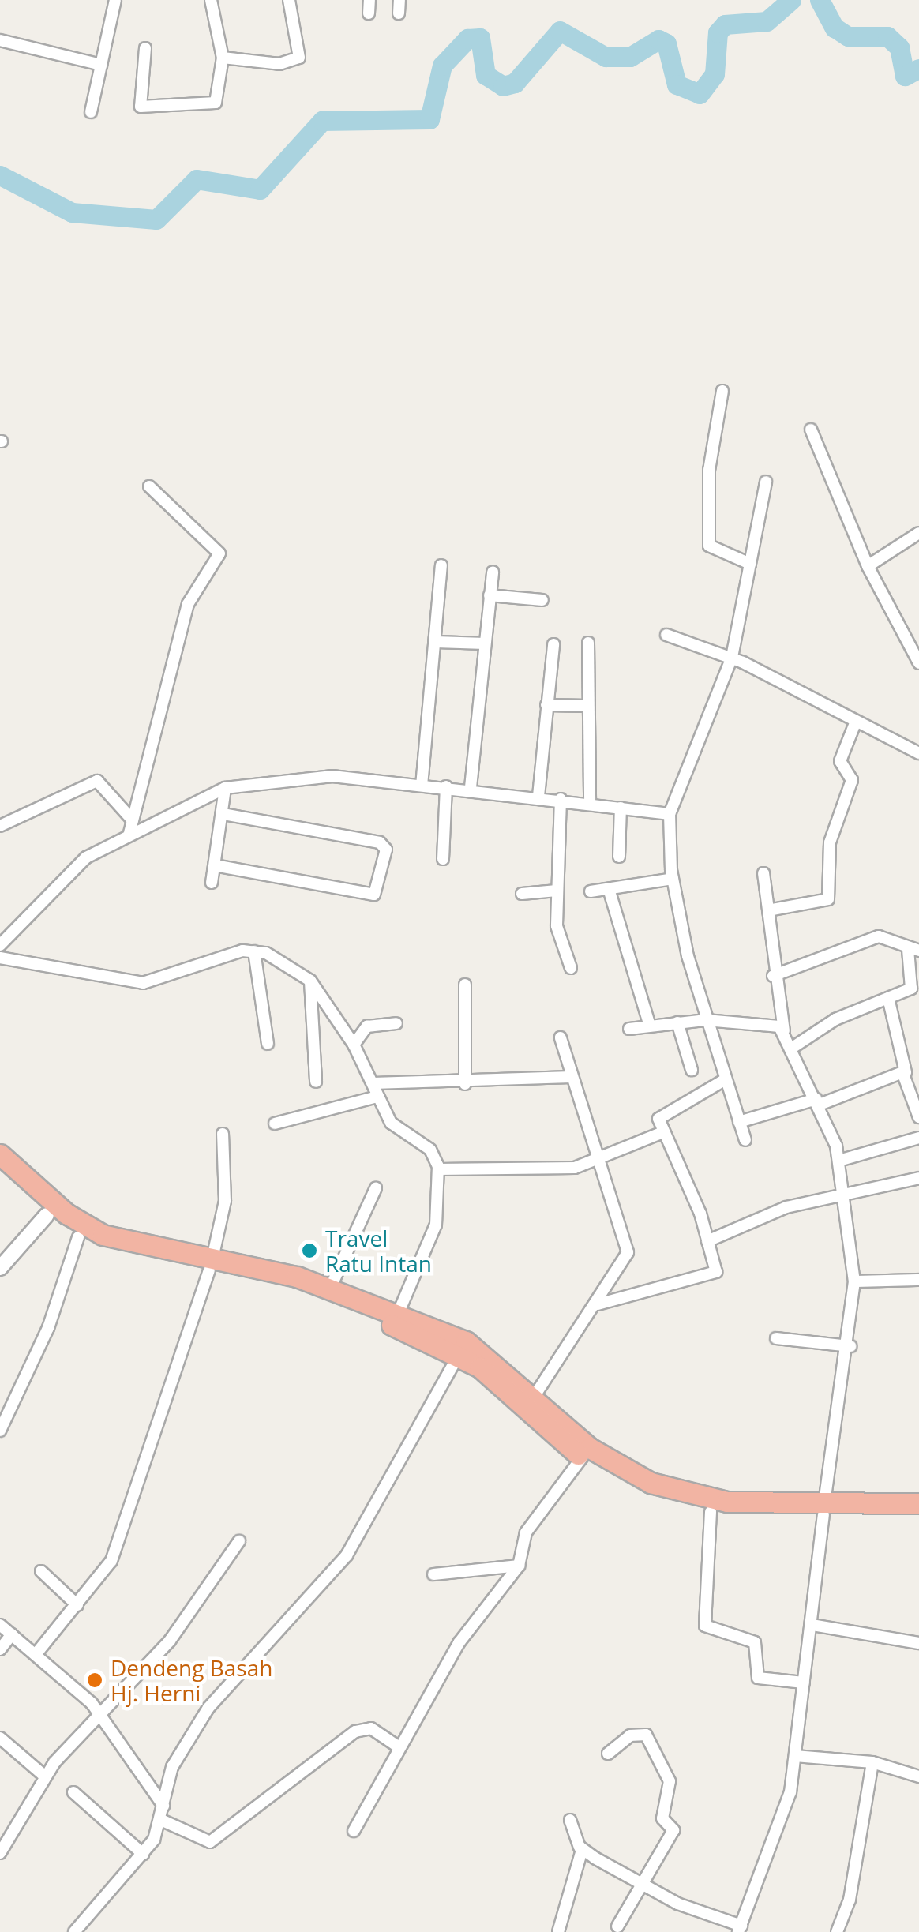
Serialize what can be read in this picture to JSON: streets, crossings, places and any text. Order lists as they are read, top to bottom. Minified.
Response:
{"places":["Travel Ratu Intan","Dendeng Basah Hj. Herni"]}
